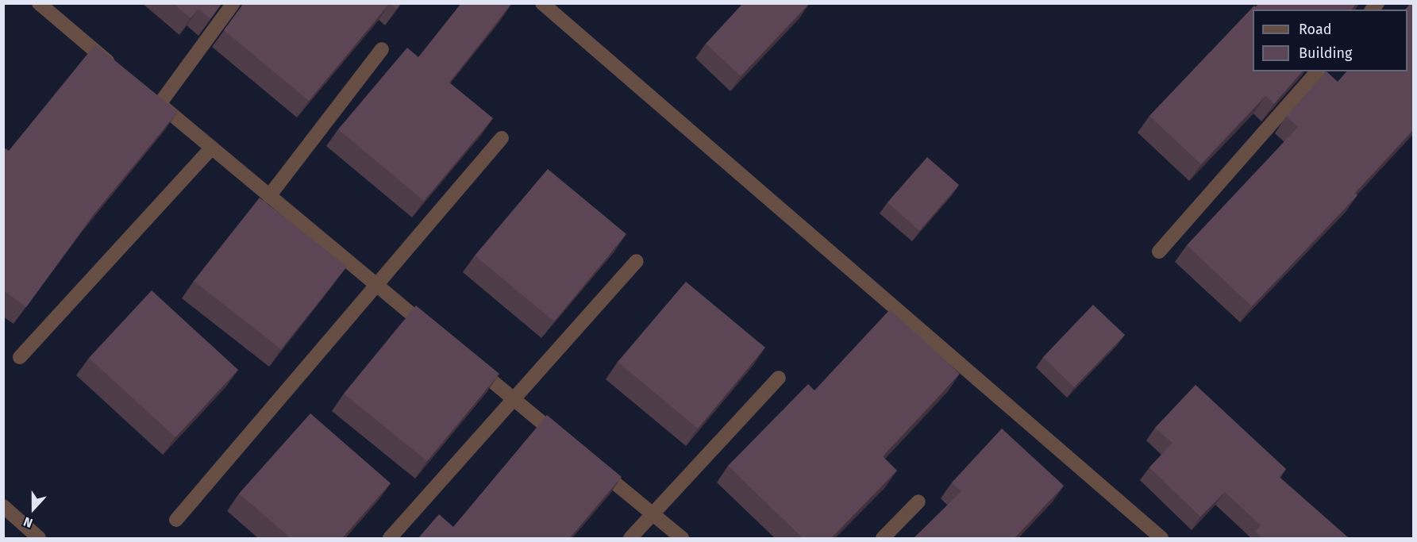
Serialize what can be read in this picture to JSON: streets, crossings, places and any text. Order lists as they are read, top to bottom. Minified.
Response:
{"legend":["Road","Building"],"north":"bottom"}
